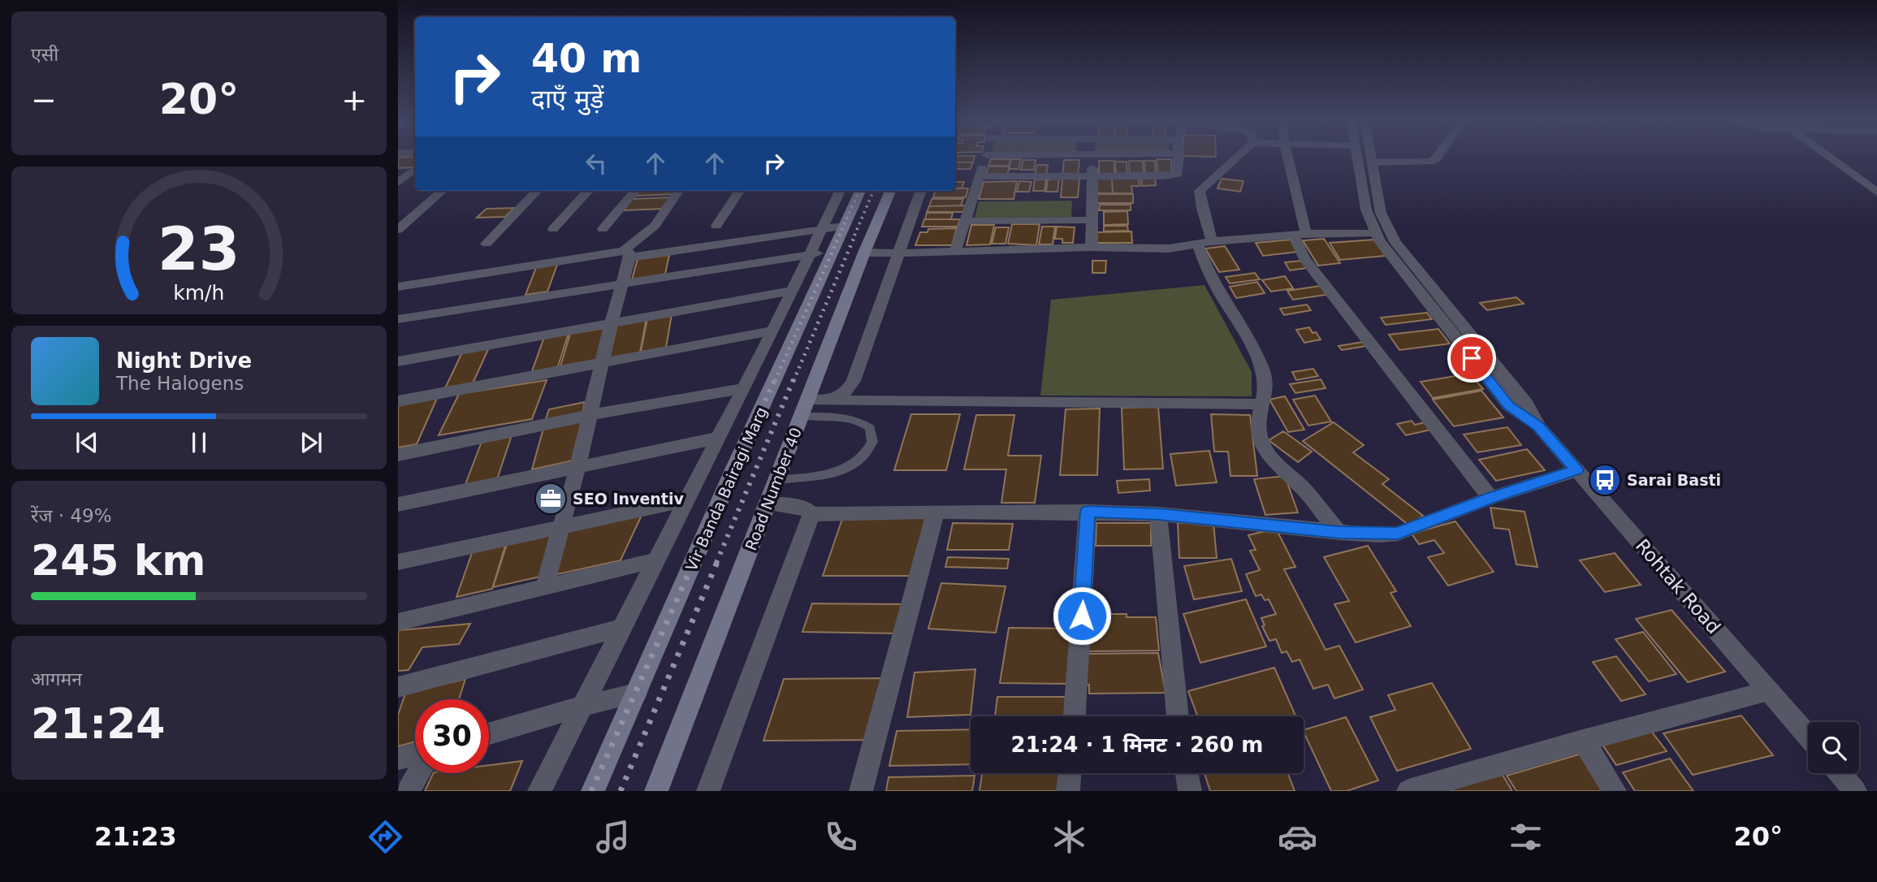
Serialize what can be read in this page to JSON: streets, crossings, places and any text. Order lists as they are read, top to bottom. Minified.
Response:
{"streets":{"main road":["Vir Banda Bairagi Marg","Road Number 40"],"street":["Rohtak Road"]},"places":{"bus stop":["Sarai Basti"],"office":["SEO Inventiv"]},"page":{"tile":["एसी",["रेंज · 49%","245 km"],["आगमन","21:24"]],"turn":["40 m","दाएँ मुड़ें"],"heat":["−","20°","+"],"song":["Night Drive","The Halogens"],"limit":"30","trip":"21:24 · 1 मिनट · 260 m","tabs":["21:23","20°"],"gauge":["23","km/h"]}}
